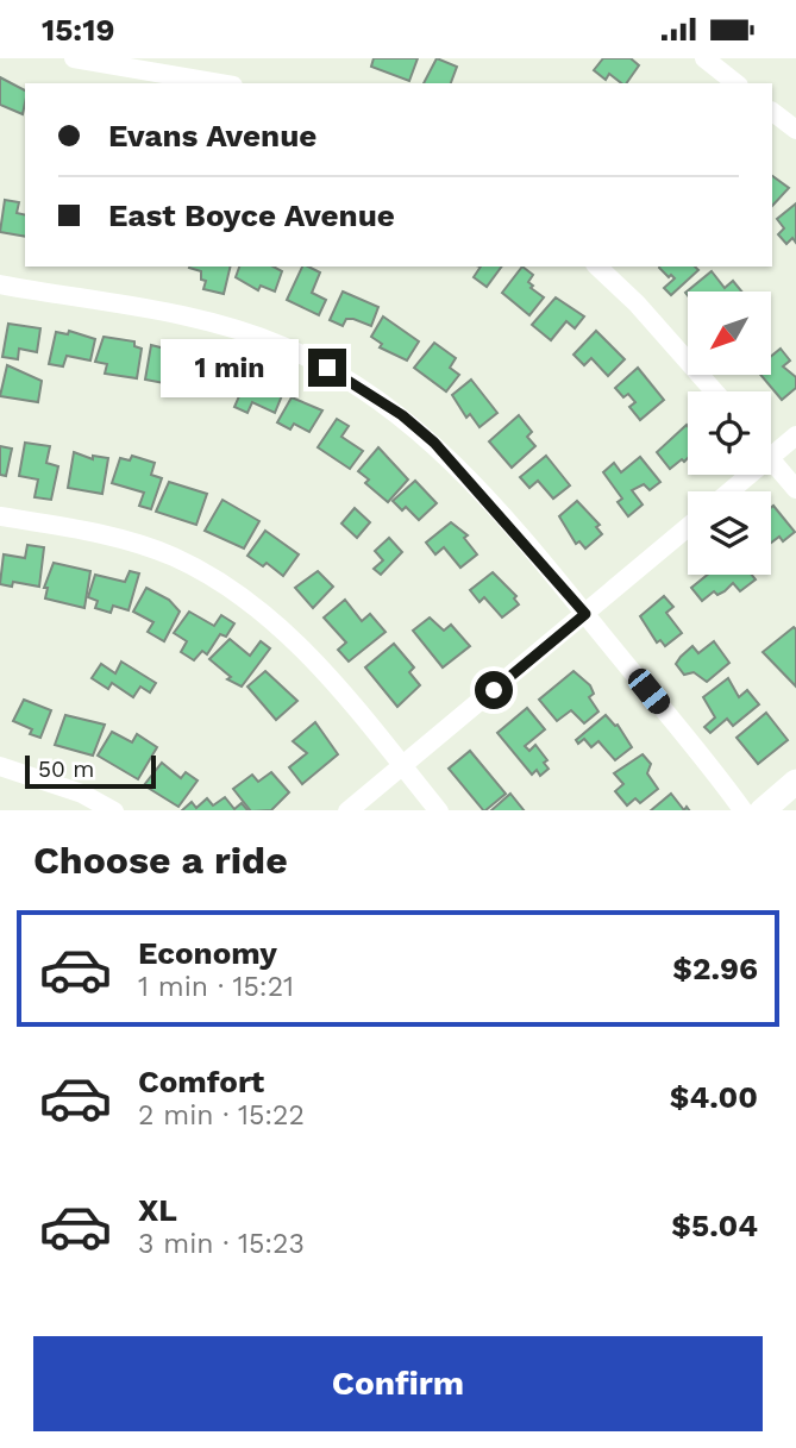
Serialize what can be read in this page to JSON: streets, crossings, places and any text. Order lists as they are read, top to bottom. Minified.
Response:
{"scale_bar":"50 m","north":"bottom left","page":{"status":"15:19","banner":["Evans Avenue","East Boyce Avenue"],"bubble":"1 min","scale":"50 m","heading":"Choose a ride","list":[{"name":"Economy","note":"1 min · 15:21","value":"$2.96"},{"name":"Comfort","note":"2 min · 15:22","value":"$4.00"},{"name":"XL","note":"3 min · 15:23","value":"$5.04"}],"buttons":"Confirm"}}
